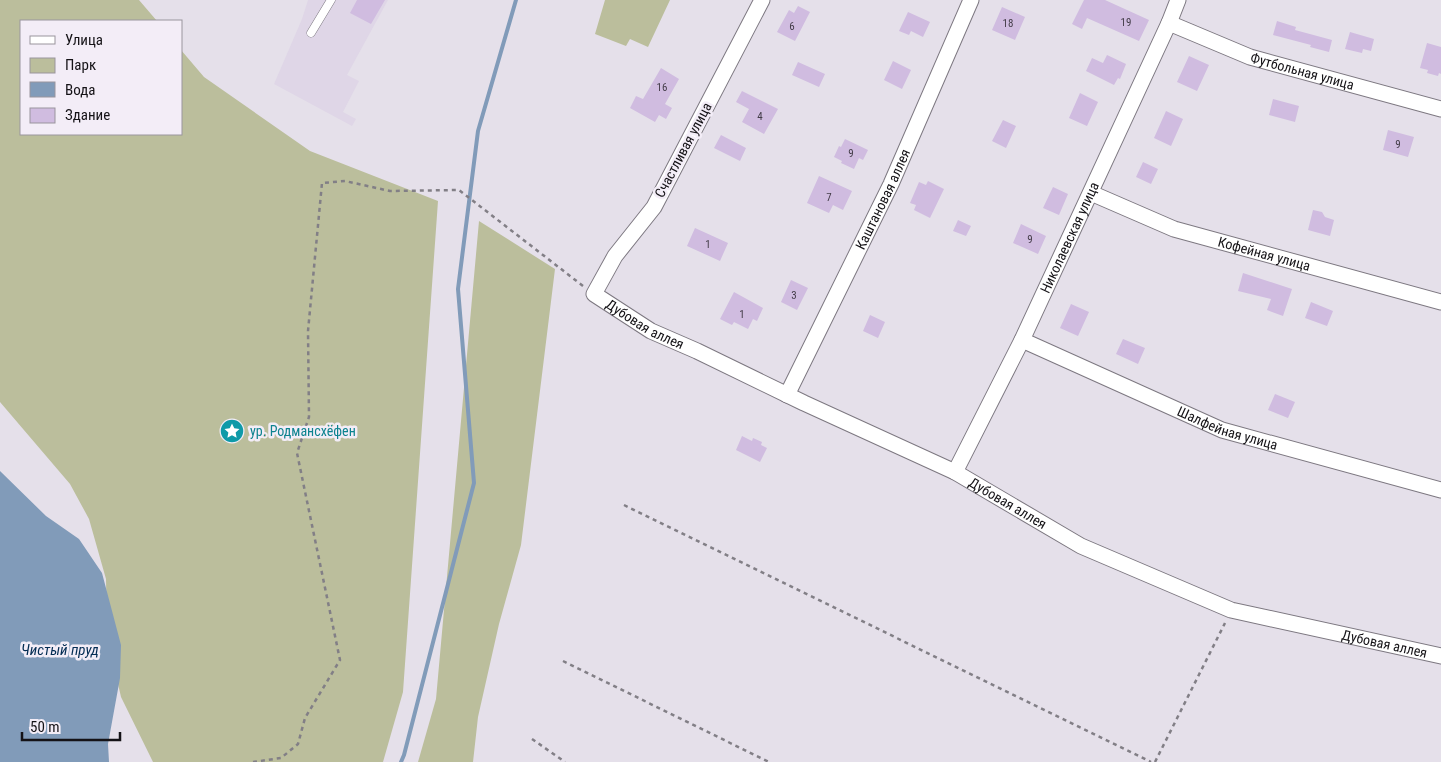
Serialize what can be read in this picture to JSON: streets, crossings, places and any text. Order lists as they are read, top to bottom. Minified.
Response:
{"streets":{"street":["Футбольная улица","Счастливая улица","Каштановая аллея","Николаевская улица","Кофейная улица","Дубовая аллея","Шалфейная улица"]},"crossings":[["Футбольная улица","Николаевская улица"],["Счастливая улица","Дубовая аллея"],["Каштановая аллея","Дубовая аллея"],["Николаевская улица","Кофейная улица"],["Николаевская улица","Дубовая аллея"],["Николаевская улица","Шалфейная улица"]],"water":["Чистый пруд"],"places":{"place":["ур. Родмансхёфен"]},"house_numbers":["19","18","6","16","4","9","9","7","9","1","3","1"],"legend":["Улица","Парк","Вода","Здание"],"scale_bar":"50 m"}
